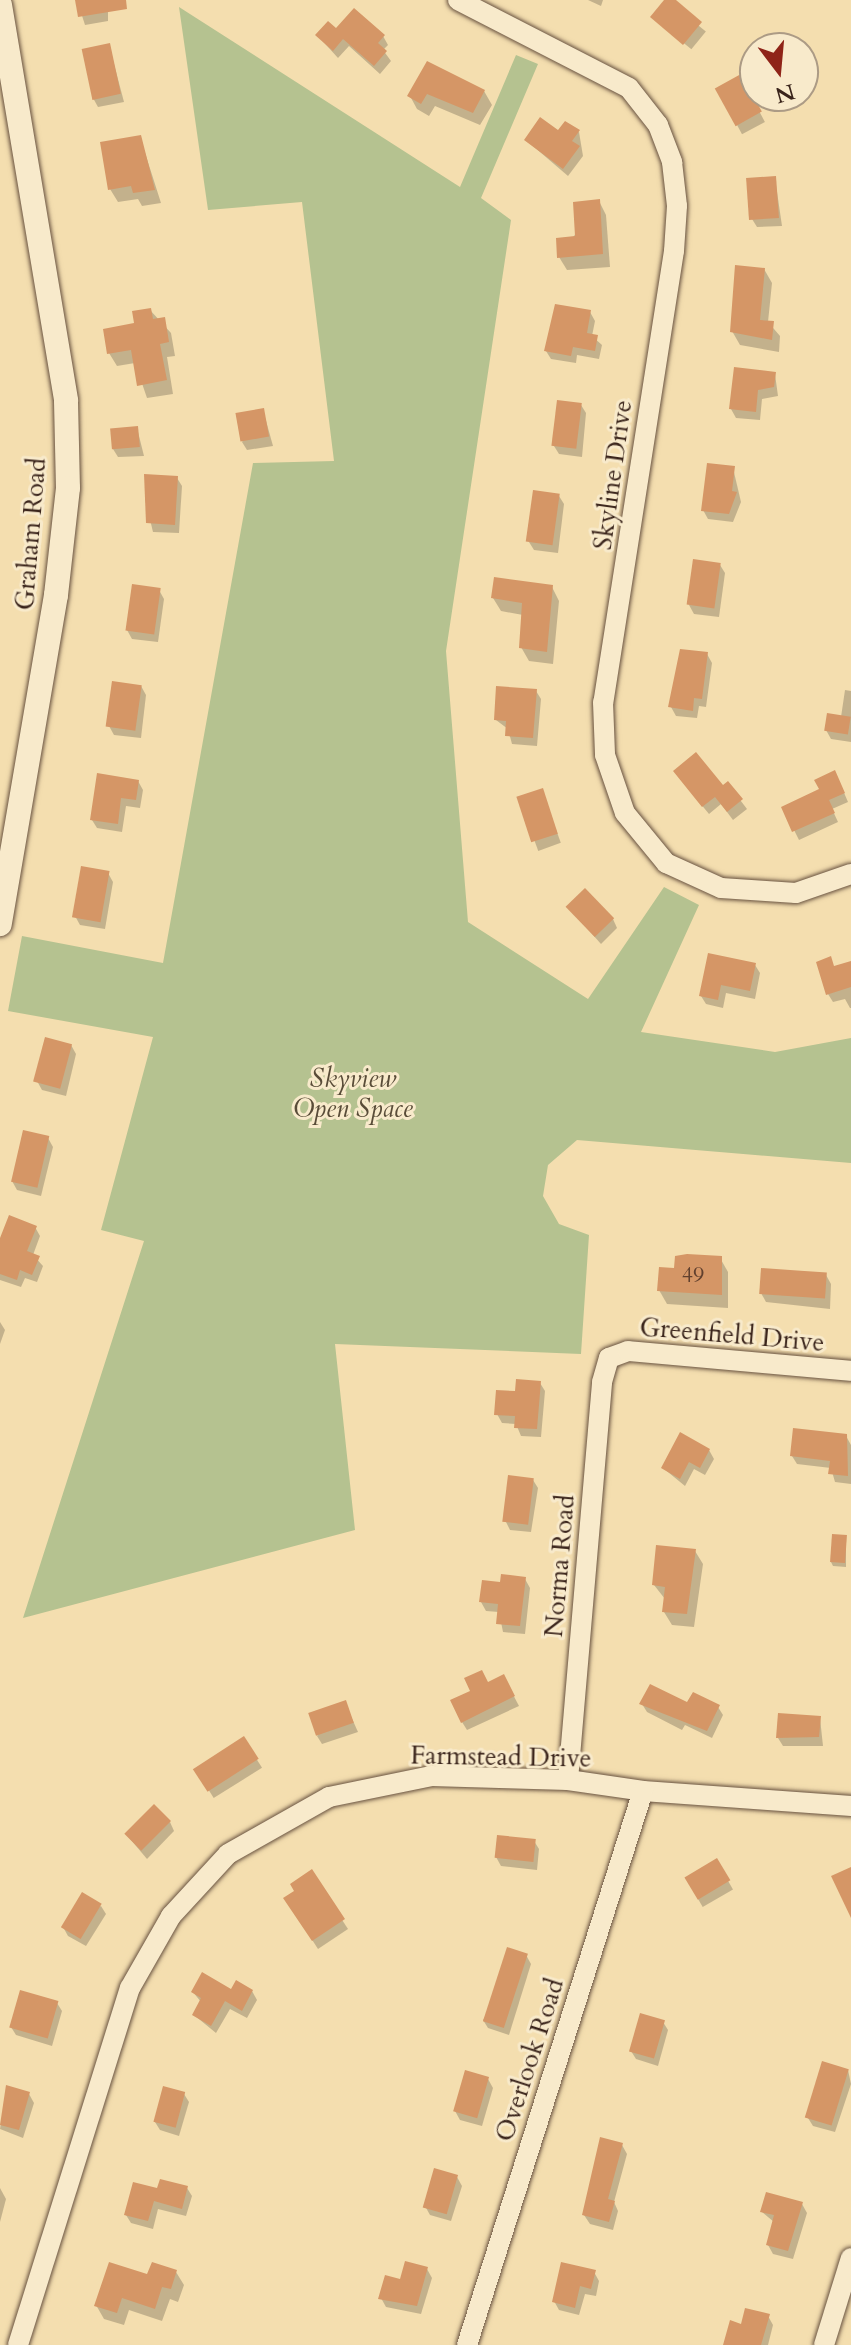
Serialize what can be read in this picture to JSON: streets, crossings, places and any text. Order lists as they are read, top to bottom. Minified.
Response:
{"streets":{"street":["Skyline Drive","Graham Road","Greenfield Drive","Norma Road","Farmstead Drive","Overlook Road"]},"crossings":[["Greenfield Drive","Norma Road"],["Norma Road","Farmstead Drive"],["Farmstead Drive","Overlook Road"]],"parks":["Skyview Open Space"],"house_numbers":["49"],"north":"bottom"}
